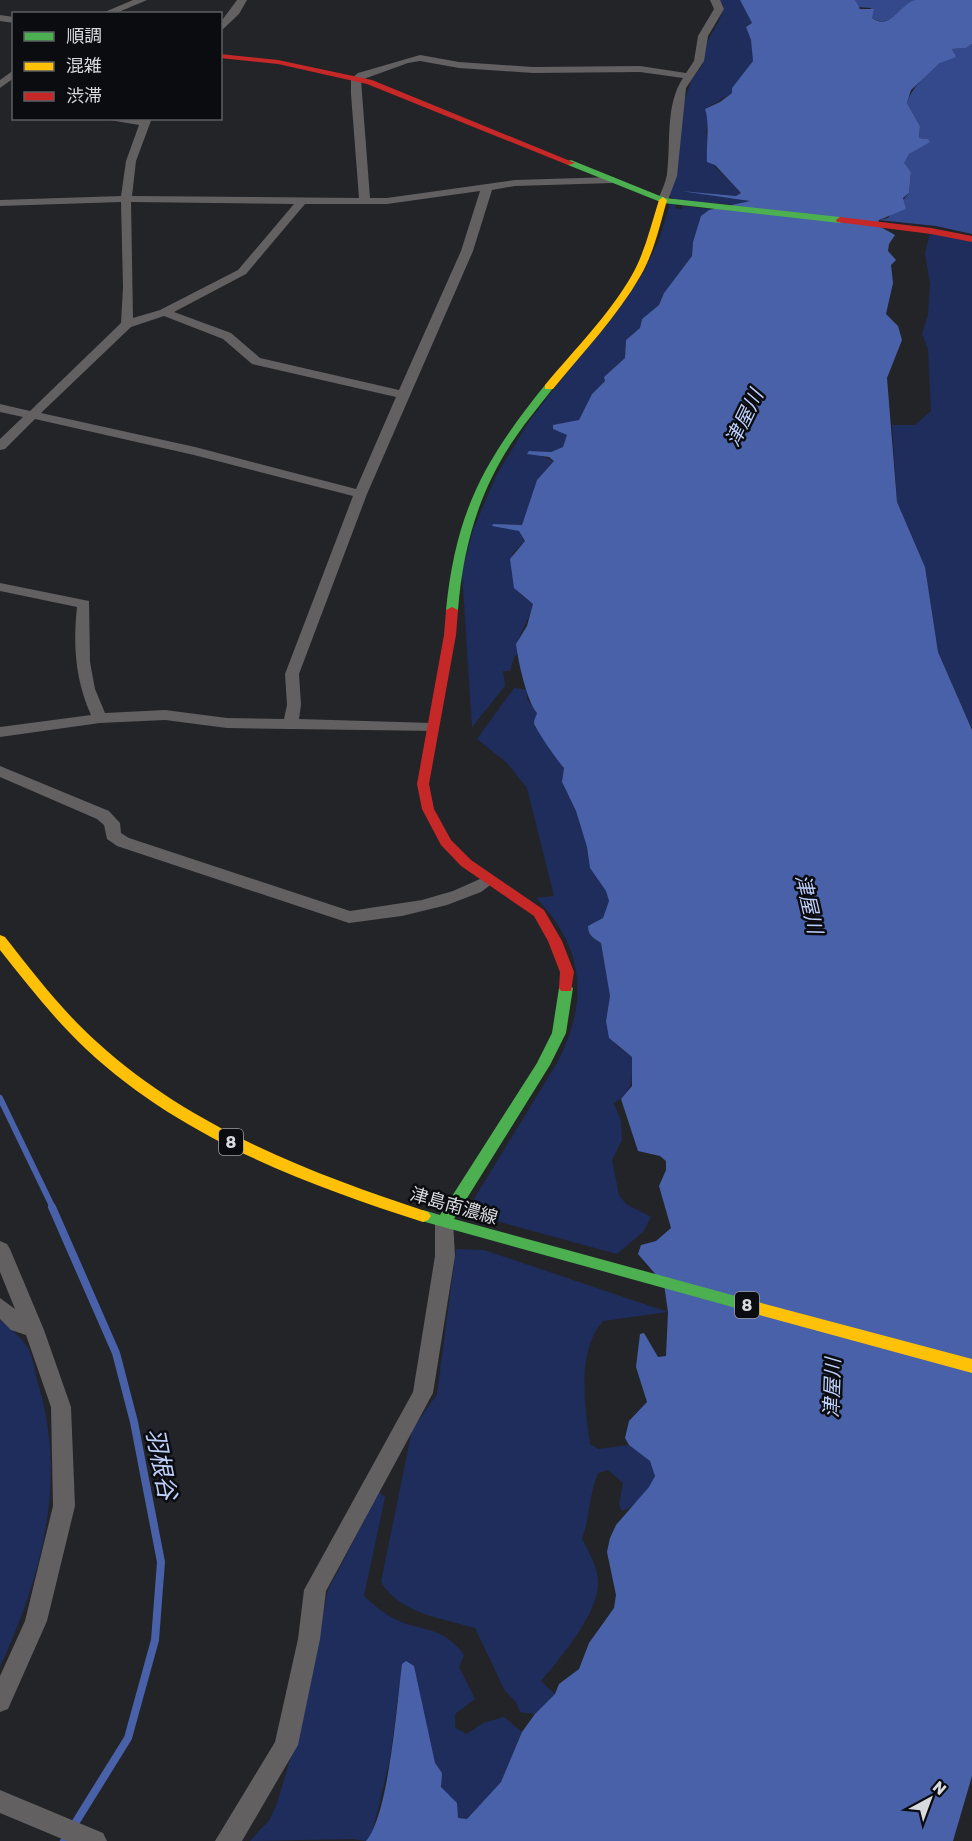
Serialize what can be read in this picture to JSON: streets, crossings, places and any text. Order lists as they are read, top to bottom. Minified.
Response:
{"streets":{"street":["8","津島南濃線"]},"water":["津屋川","羽根谷"],"legend":["順調","混雑","渋滞"],"north":"top right"}
